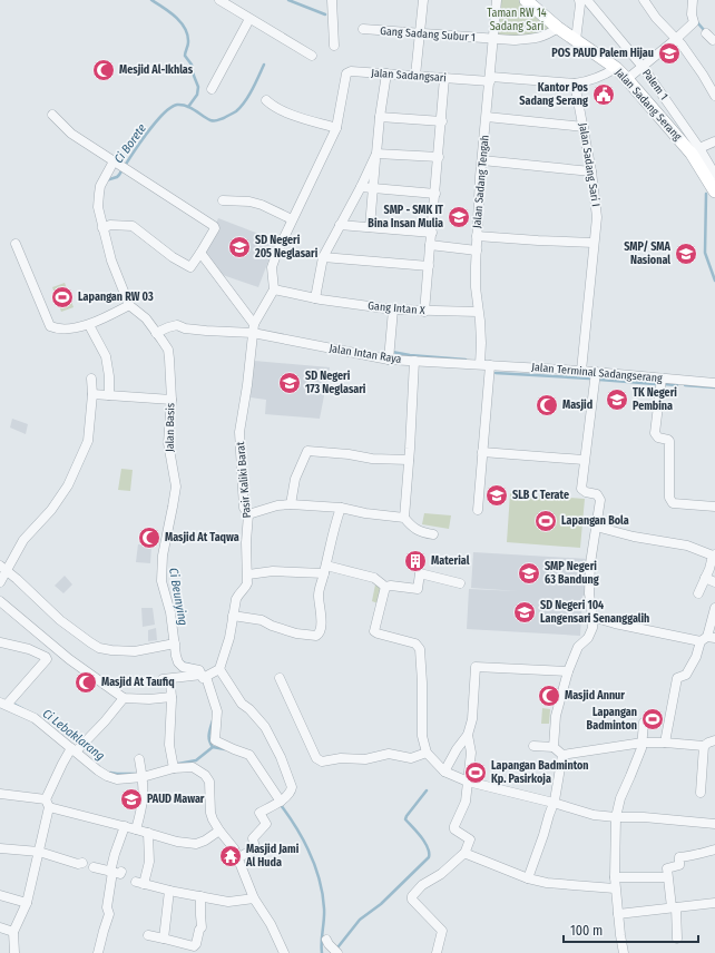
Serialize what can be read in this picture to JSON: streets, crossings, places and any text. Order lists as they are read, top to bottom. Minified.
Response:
{"streets":{"main road":["Jalan Sadang Serang"],"street":["Gang Sadang Subur 1","Jalan Sadangsari","Palem 1","Jalan Sadang Sari I","Jalan Sadang Tengah","Gang Intan X","Jalan Intan Raya","Jalan Terminal Sadangserang","Jalan Basis","Pasir Kaliki Barat"]},"crossings":[["Gang Sadang Subur 1","Jalan Sadang Serang"],["Gang Sadang Subur 1","Jalan Sadang Tengah"],["Jalan Sadangsari","Jalan Sadang Sari I"],["Jalan Sadangsari","Jalan Sadang Tengah"],["Jalan Sadang Sari I","Jalan Terminal Sadangserang"],["Jalan Sadang Tengah","Gang Intan X"],["Jalan Sadang Tengah","Jalan Intan Raya"],["Jalan Sadang Tengah","Jalan Terminal Sadangserang"],["Jalan Intan Raya","Jalan Terminal Sadangserang"],["Jalan Intan Raya","Jalan Basis"],["Jalan Intan Raya","Pasir Kaliki Barat"]],"water":["Ci Borete","Ci Beunying","Ci Lebaklarang"],"parks":["Taman RW 14 Sadang Sari"],"places":{"school or university":["POS PAUD Palem Hijau","SMP - SMK IT Bina Insan Mulia","SD Negeri 205 Neglasari","SMP/ SMA Nasional","SD Negeri 173 Neglasari","TK Negeri Pembina","SLB C Terate","SMP Negeri 63 Bandung","SD Negeri 104 Langensari Senanggalih","PAUD Mawar"],"mosque":["Mesjid Al-Ikhlas","Masjid","Masjid At Taqwa","Masjid At Taufiq","Masjid Annur"],"public building":["Kantor Pos Sadang Serang"],"sports":["Lapangan RW 03","Lapangan Bola","Lapangan Badminton","Lapangan Badminton Kp. Pasirkoja"],"building":["Material"],"temple":["Masjid Jami Al Huda"]},"scale_bar":"100 m"}
